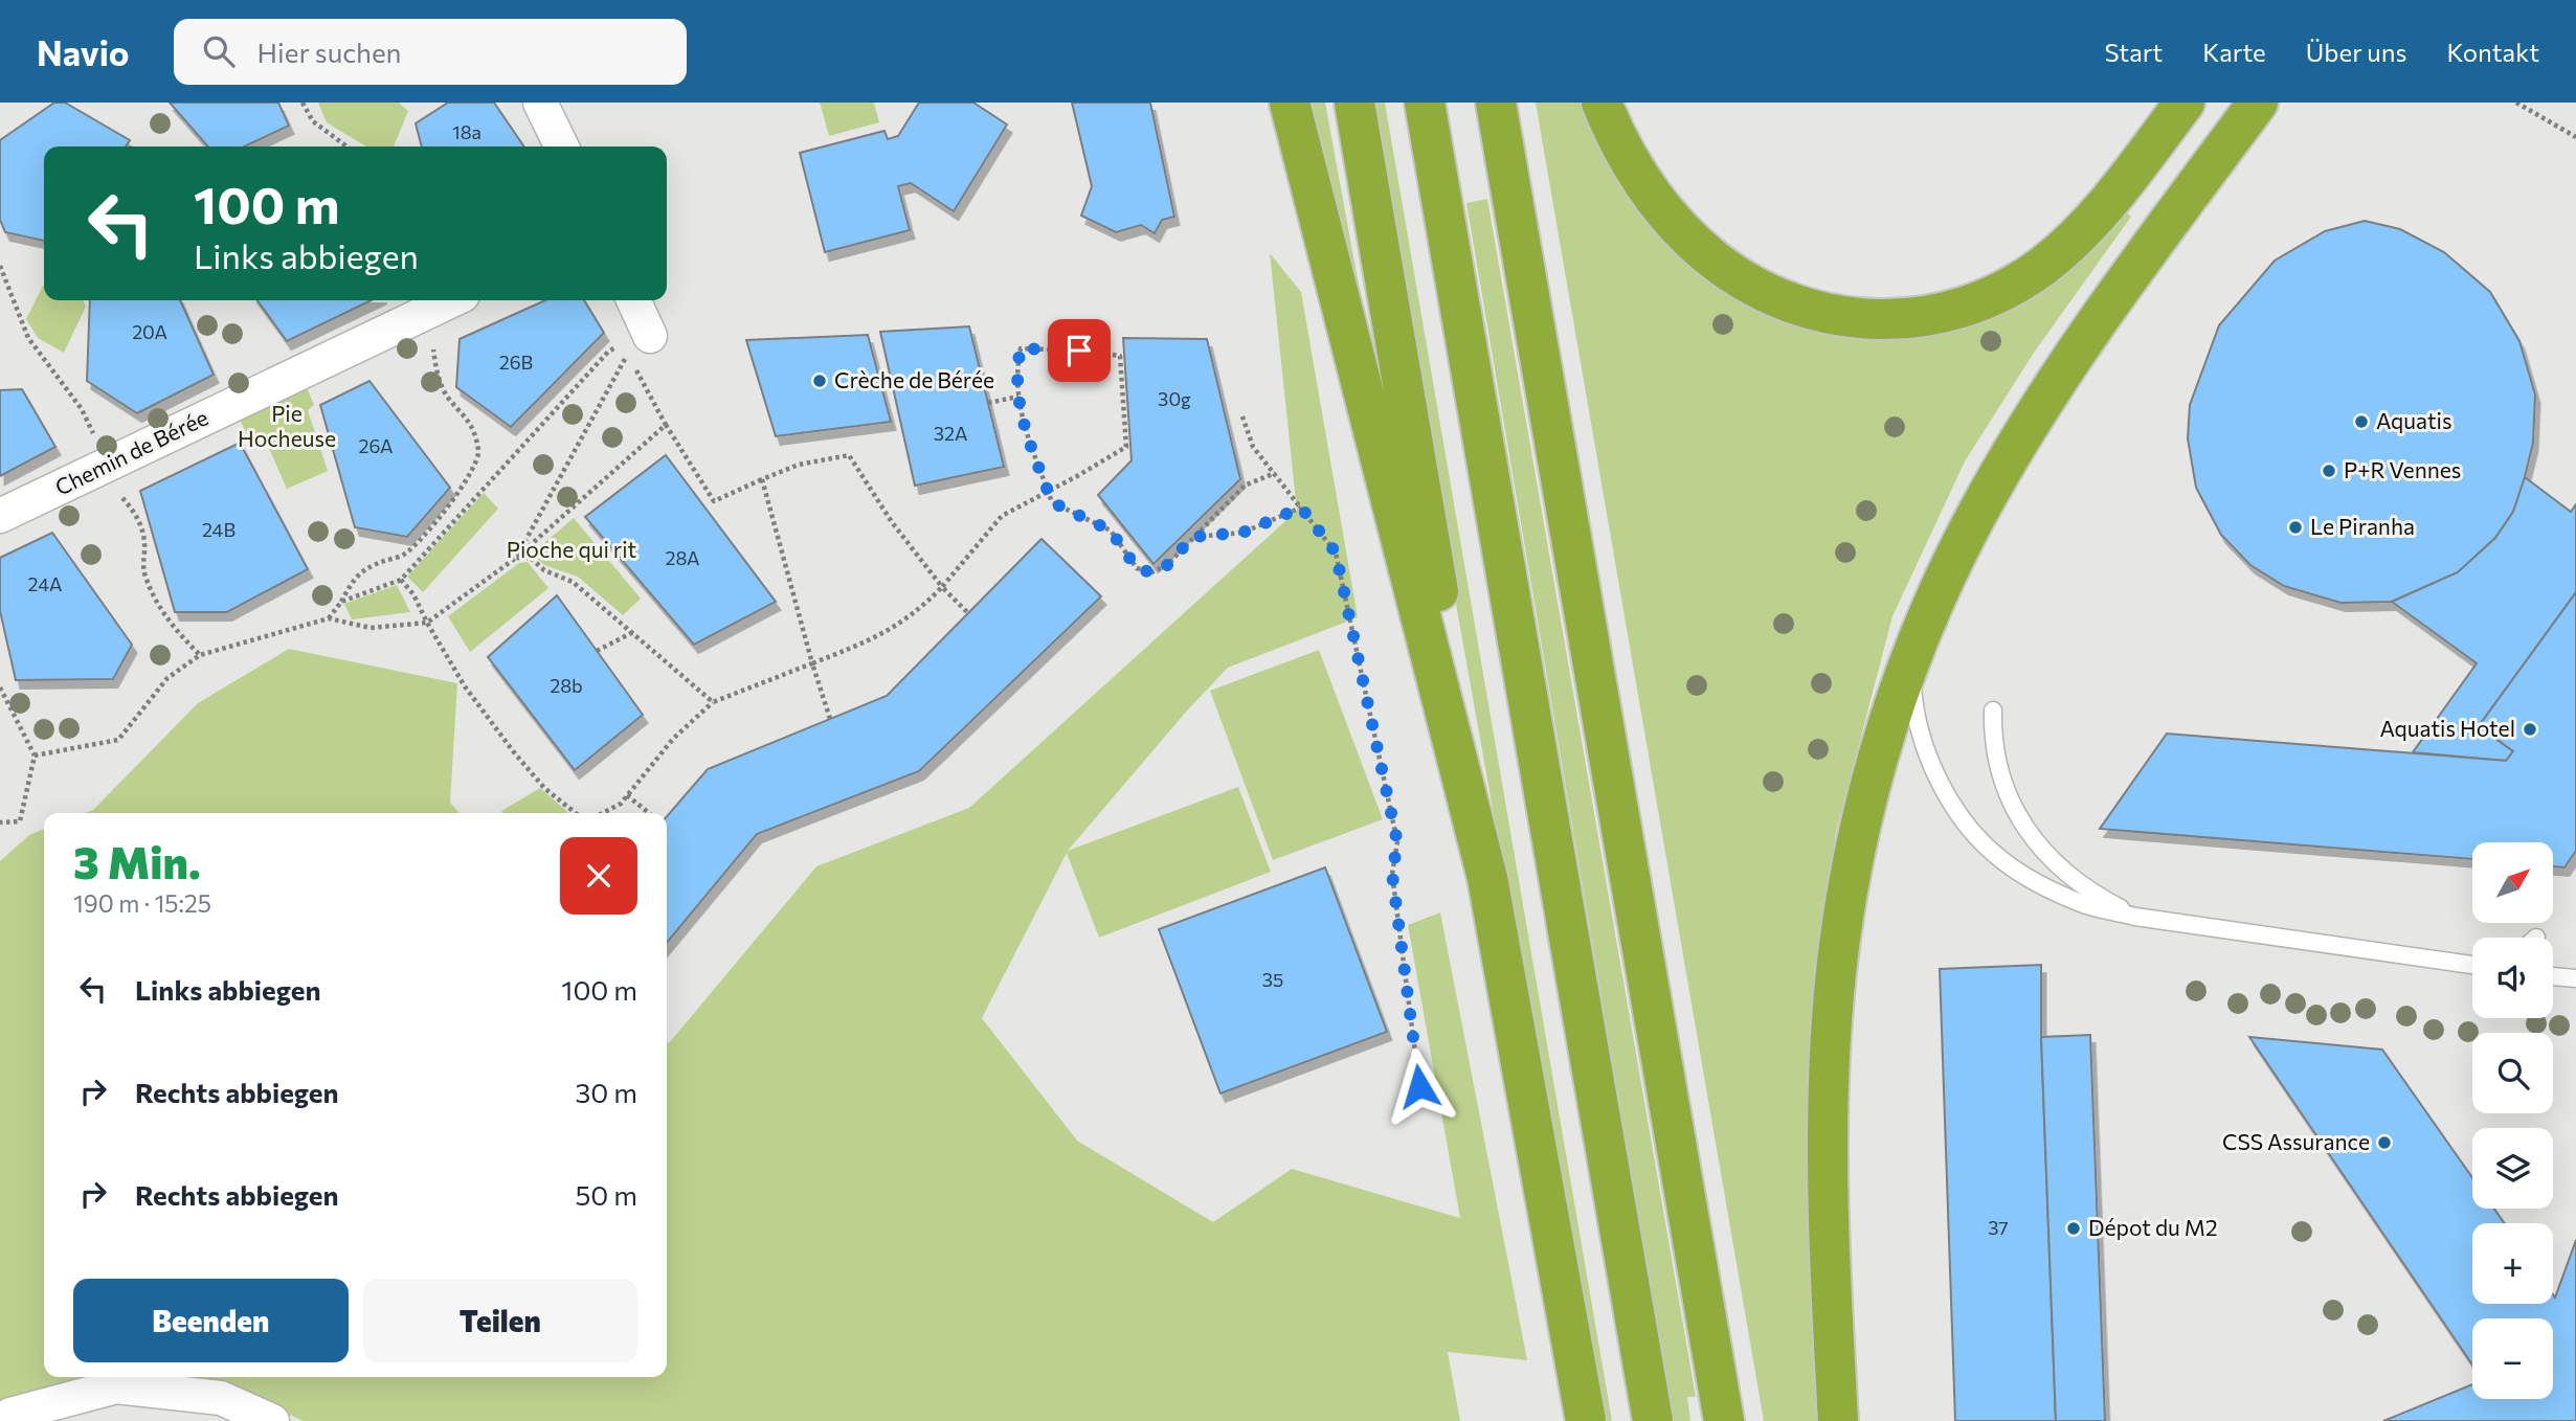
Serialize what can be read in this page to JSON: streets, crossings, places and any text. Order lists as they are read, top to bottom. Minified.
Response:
{"streets":{"street":["Chemin de Bérée"]},"parks":["Pie Hocheuse","Pioche qui rit"],"places":["Crèche de Bérée","Aquatis","P+R Vennes","Le Piranha","Aquatis Hotel","CSS Assurance","Dépot du M2"],"house_numbers":["18a","20A","26B","30g","32A","26A","24B","28A","24A","28b","35","37"],"north":"top right","page":{"header":"Navio","search":"Hier suchen","nav":["Start","Karte","Über uns","Kontakt"],"turn":["100 m","Links abbiegen"],"heading":["3 Min.","190 m · 15:25"],"map_buttons":["+","−"],"list":[{"name":"Links abbiegen","value":"100 m"},{"name":"Rechts abbiegen","value":"30 m"},{"name":"Rechts abbiegen","value":"50 m"}],"buttons":["Beenden","Teilen"]}}
